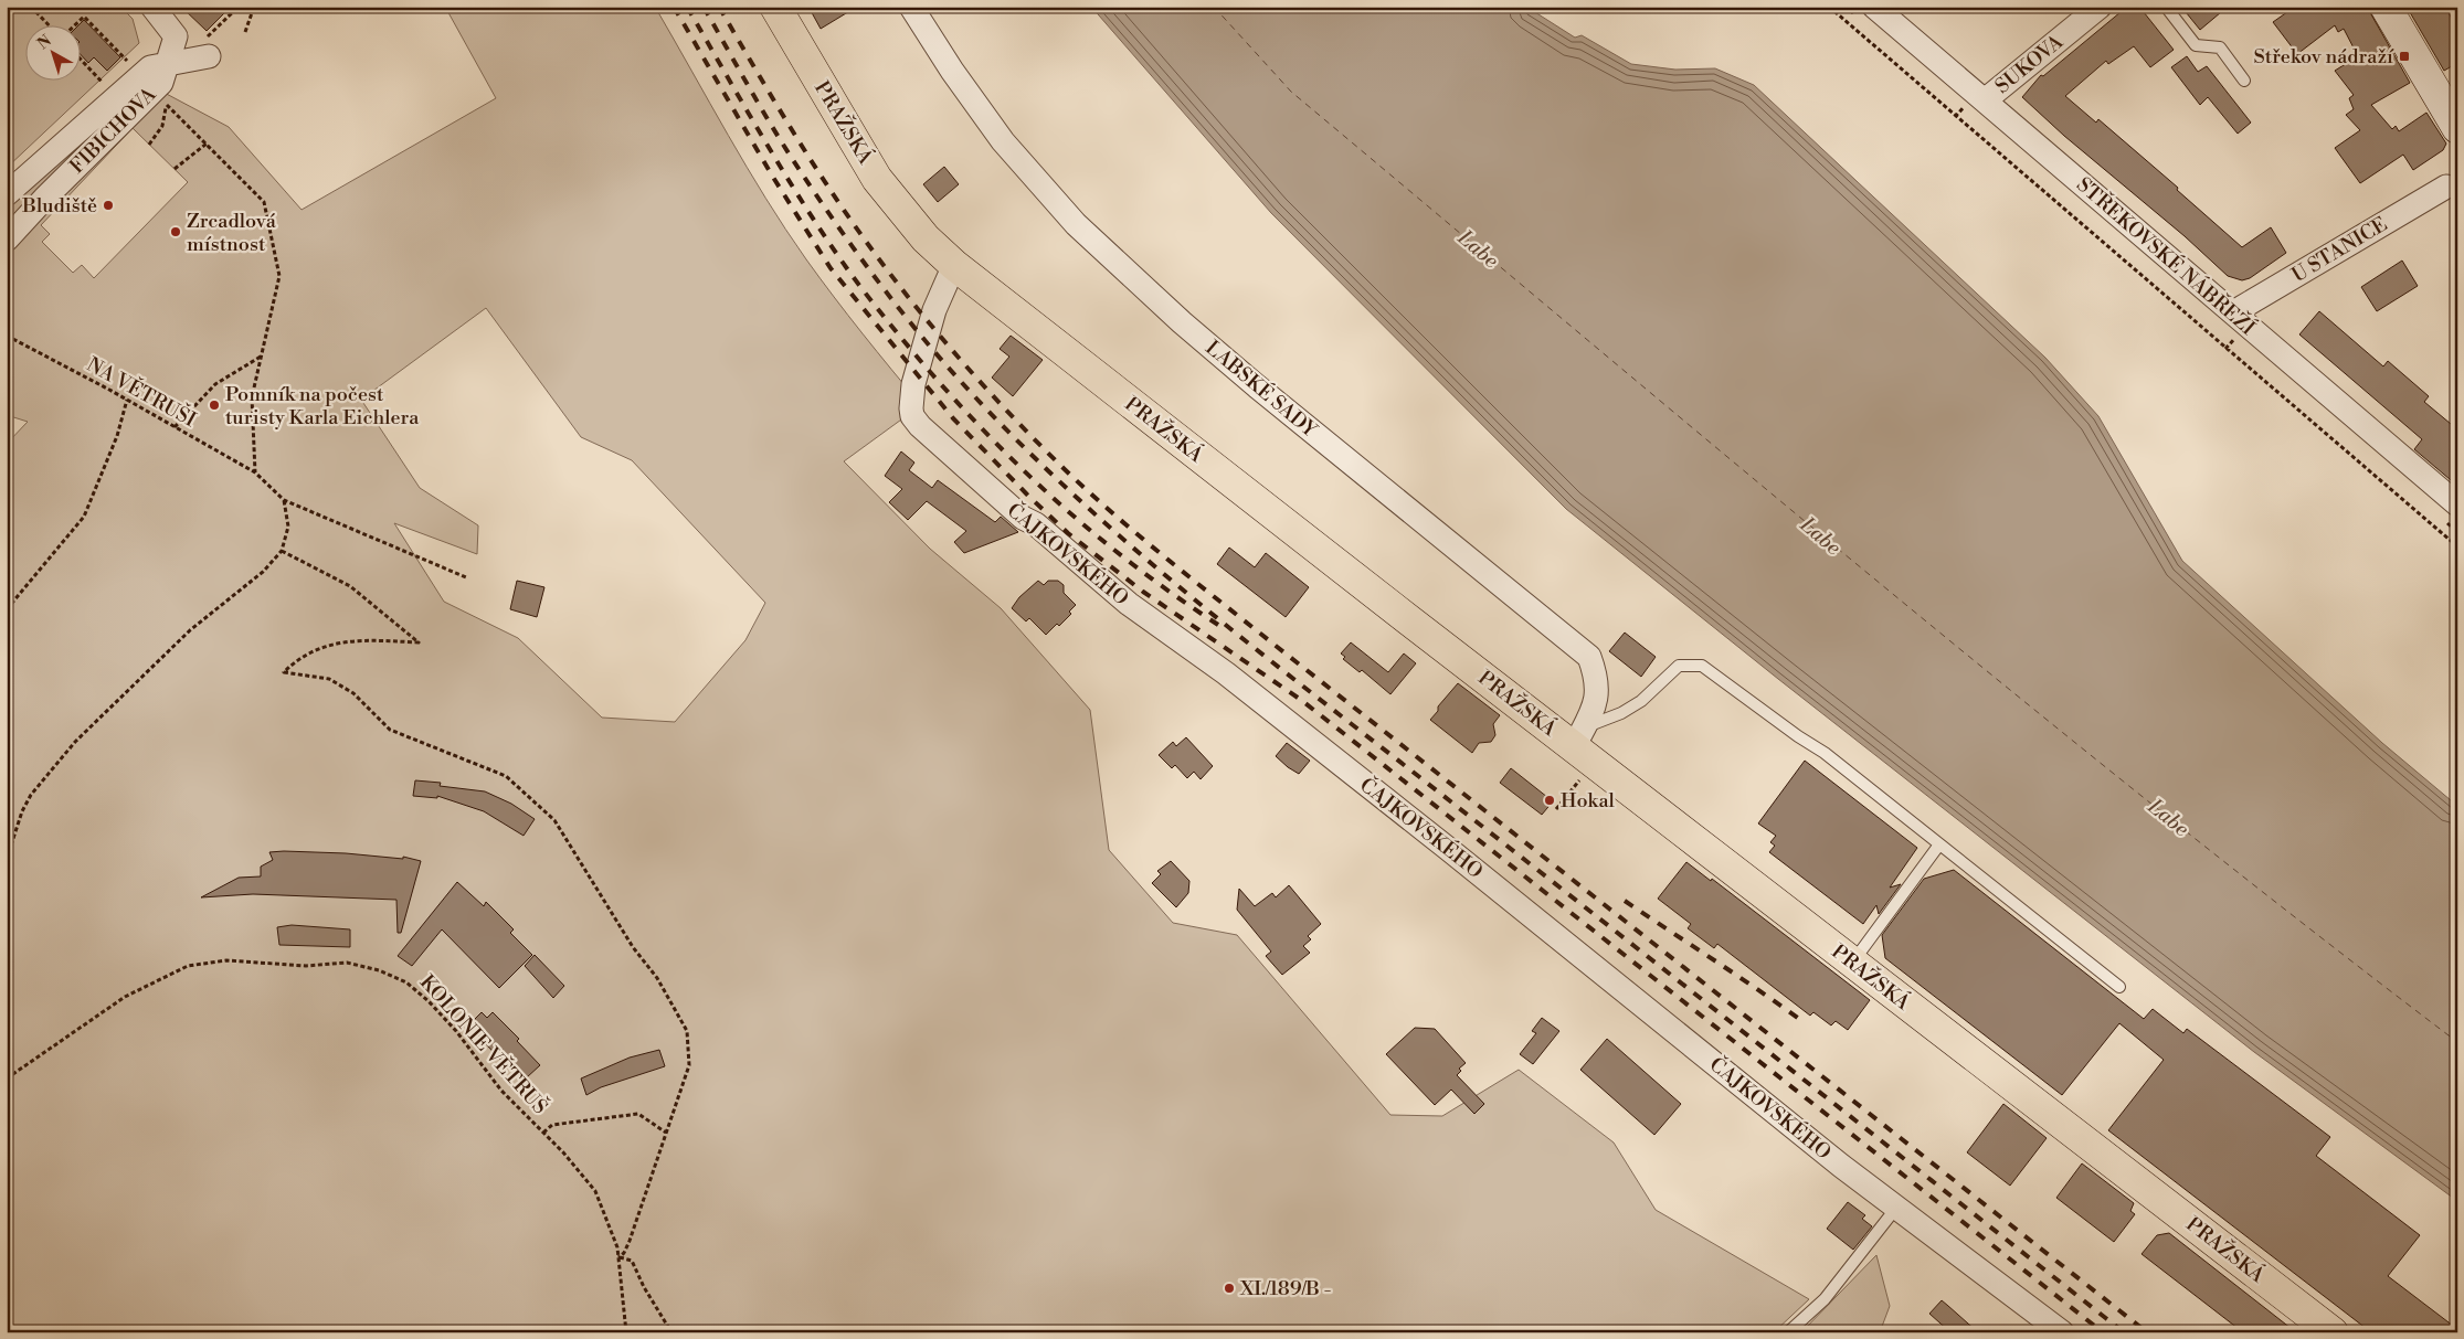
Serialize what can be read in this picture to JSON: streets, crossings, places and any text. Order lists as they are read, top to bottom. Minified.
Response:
{"streets":{"main road":["PRAŽSKÁ"],"street":["SUKOVA","FIBICHOVA","U STANICE","STŘEKOVSKÉ NÁBŘEŽÍ","LABSKÉ SADY","ČAJKOVSKÉHO"],"path":["NA VĚTRUŠI","KOLONIE VĚTRUŠ"]},"crossings":[["SUKOVA","STŘEKOVSKÉ NÁBŘEŽÍ"],["PRAŽSKÁ","LABSKÉ SADY"],["PRAŽSKÁ","ČAJKOVSKÉHO"],["U STANICE","STŘEKOVSKÉ NÁBŘEŽÍ"]],"water":["Labe"],"places":{"transit":["Střekov nádraží"],"other":["Bludiště","Zrcadlová místnost","Pomník na počest turisty Karla Eichlera","Hokal","XI./189/B -"]},"north":"top left"}
